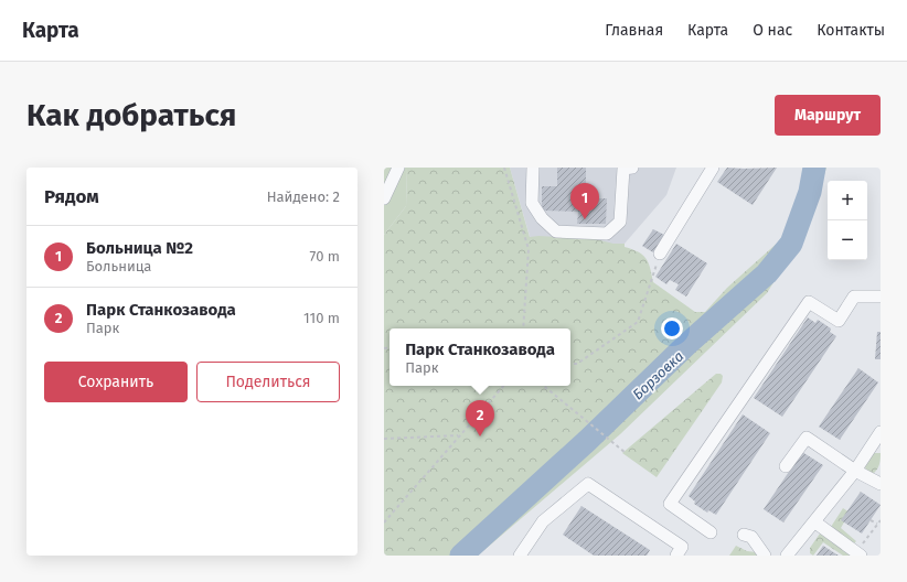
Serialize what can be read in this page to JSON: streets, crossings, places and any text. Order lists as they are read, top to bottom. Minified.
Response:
{"water":["Борзовка"],"page":{"header":"Карта","nav":["Главная","Карта","О нас","Контакты"],"buttons":["Маршрут",["Сохранить","Поделиться"]],"title":"Как добраться","heading":["Рядом","Найдено: 2"],"map_buttons":["+","−"],"pins":["1","2"],"list":[{"mark":"1","name":"Больница №2","note":"Больница","value":"70 m"},{"mark":"2","name":"Парк Станкозавода","note":"Парк","value":"110 m"}],"popup":["Парк Станкозавода","Парк"]}}
